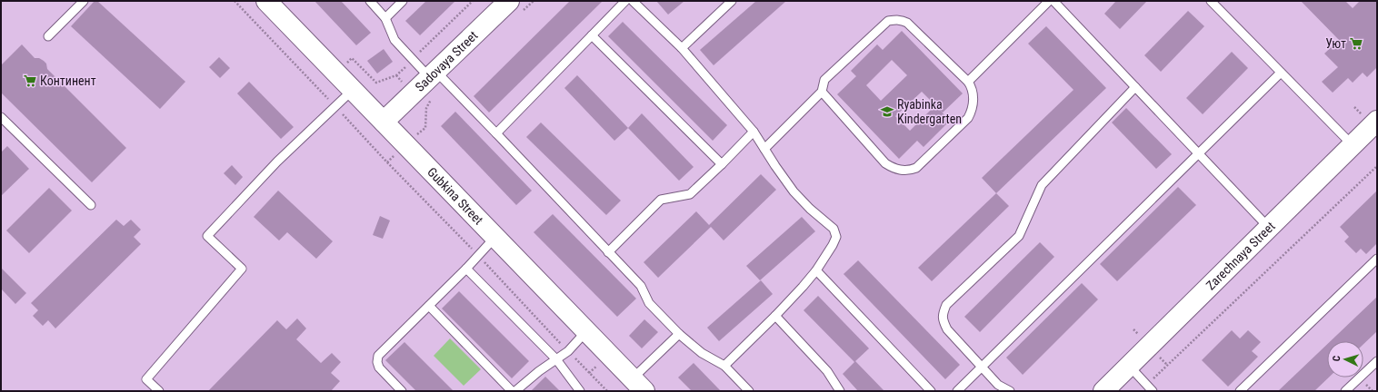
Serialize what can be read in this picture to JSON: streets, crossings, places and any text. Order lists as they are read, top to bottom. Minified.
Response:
{"streets":{"main road":["Sadovaya Street","Gubkina Street","Zarechnaya Street"]},"crossings":[["Sadovaya Street","Gubkina Street"]],"places":{"supermarket":["Уют","Континент"],"school or university":["Ryabinka Kindergarten"]},"north":"left"}
